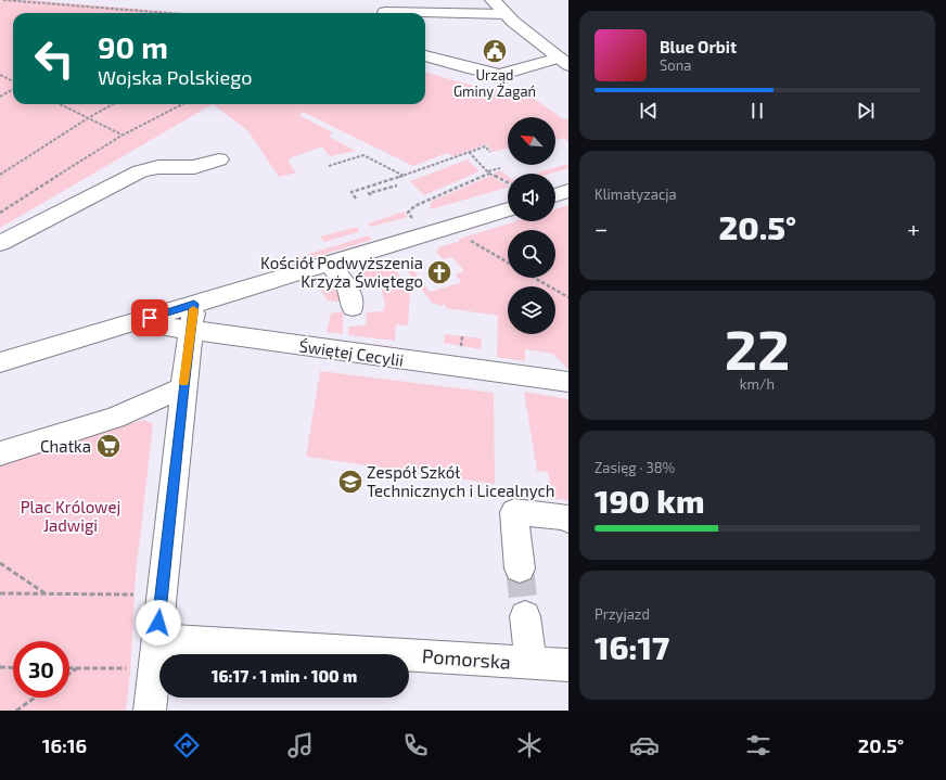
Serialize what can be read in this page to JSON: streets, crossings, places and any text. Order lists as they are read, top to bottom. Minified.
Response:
{"streets":{"street":["Świętej Cecylii","Pomorska"]},"parks":["Plac Królowej Jadwigi"],"places":{"public building":["Urząd Gminy Żagań"],"church":["Kościół Podwyższenia Krzyża Świętego"],"supermarket":["Chatka"],"school or university":["Zespół Szkół Technicznych i Licealnych"]},"north":"top left","page":{"turn":["90 m","Wojska Polskiego"],"song":["Blue Orbit","Sona"],"tile":["Klimatyzacja",["22","km/h"],["Zasięg · 38%","190 km"],["Przyjazd","16:17"]],"heat":["−","20.5°","+"],"limit":"30","trip":"16:17 · 1 min · 100 m","tabs":["16:16","20.5°"]}}
